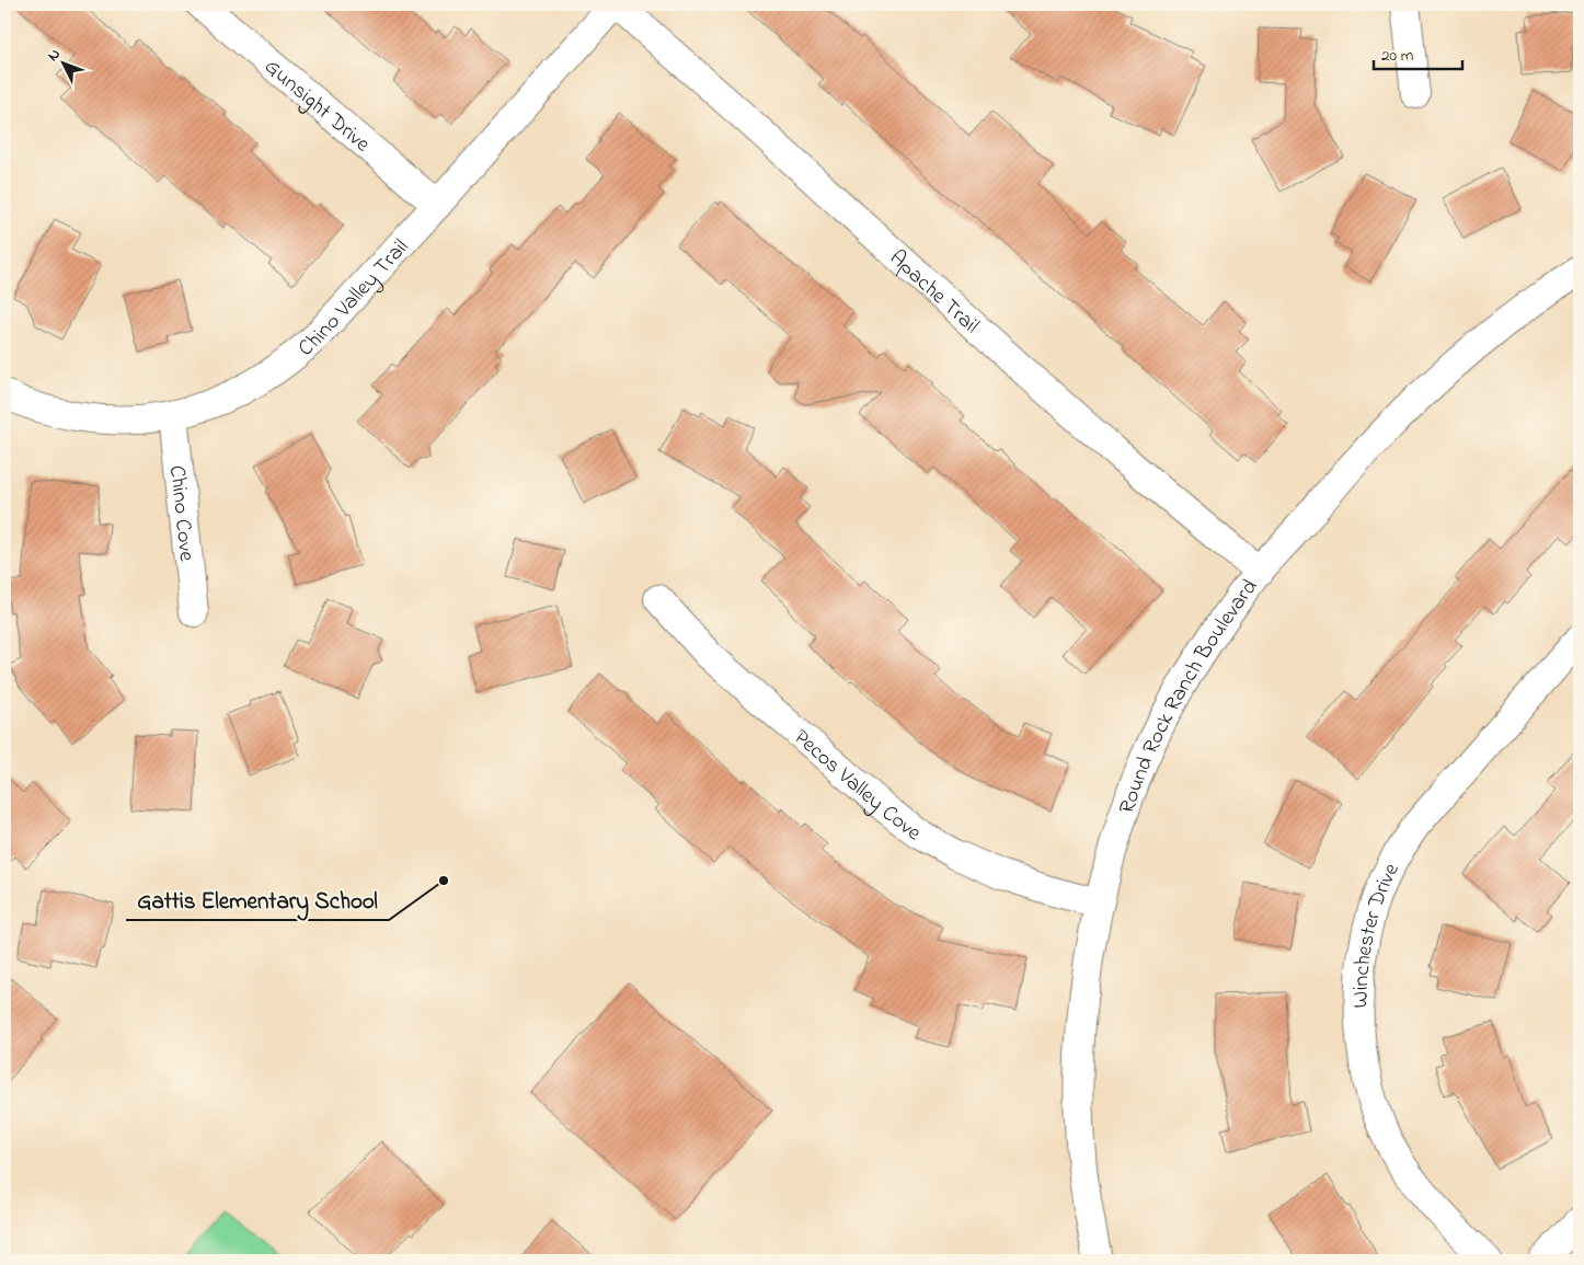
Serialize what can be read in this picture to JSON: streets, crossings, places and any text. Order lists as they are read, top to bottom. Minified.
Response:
{"streets":{"street":["Gunsight Drive","Apache Trail","Chino Valley Trail","Chino Cove","Round Rock Ranch Boulevard","Pecos Valley Cove","Winchester Drive"]},"crossings":[["Gunsight Drive","Chino Valley Trail"],["Apache Trail","Chino Valley Trail"],["Apache Trail","Round Rock Ranch Boulevard"],["Chino Valley Trail","Chino Cove"],["Round Rock Ranch Boulevard","Pecos Valley Cove"]],"places":["Gattis Elementary School"],"scale_bar":"20 m","north":"top left"}
